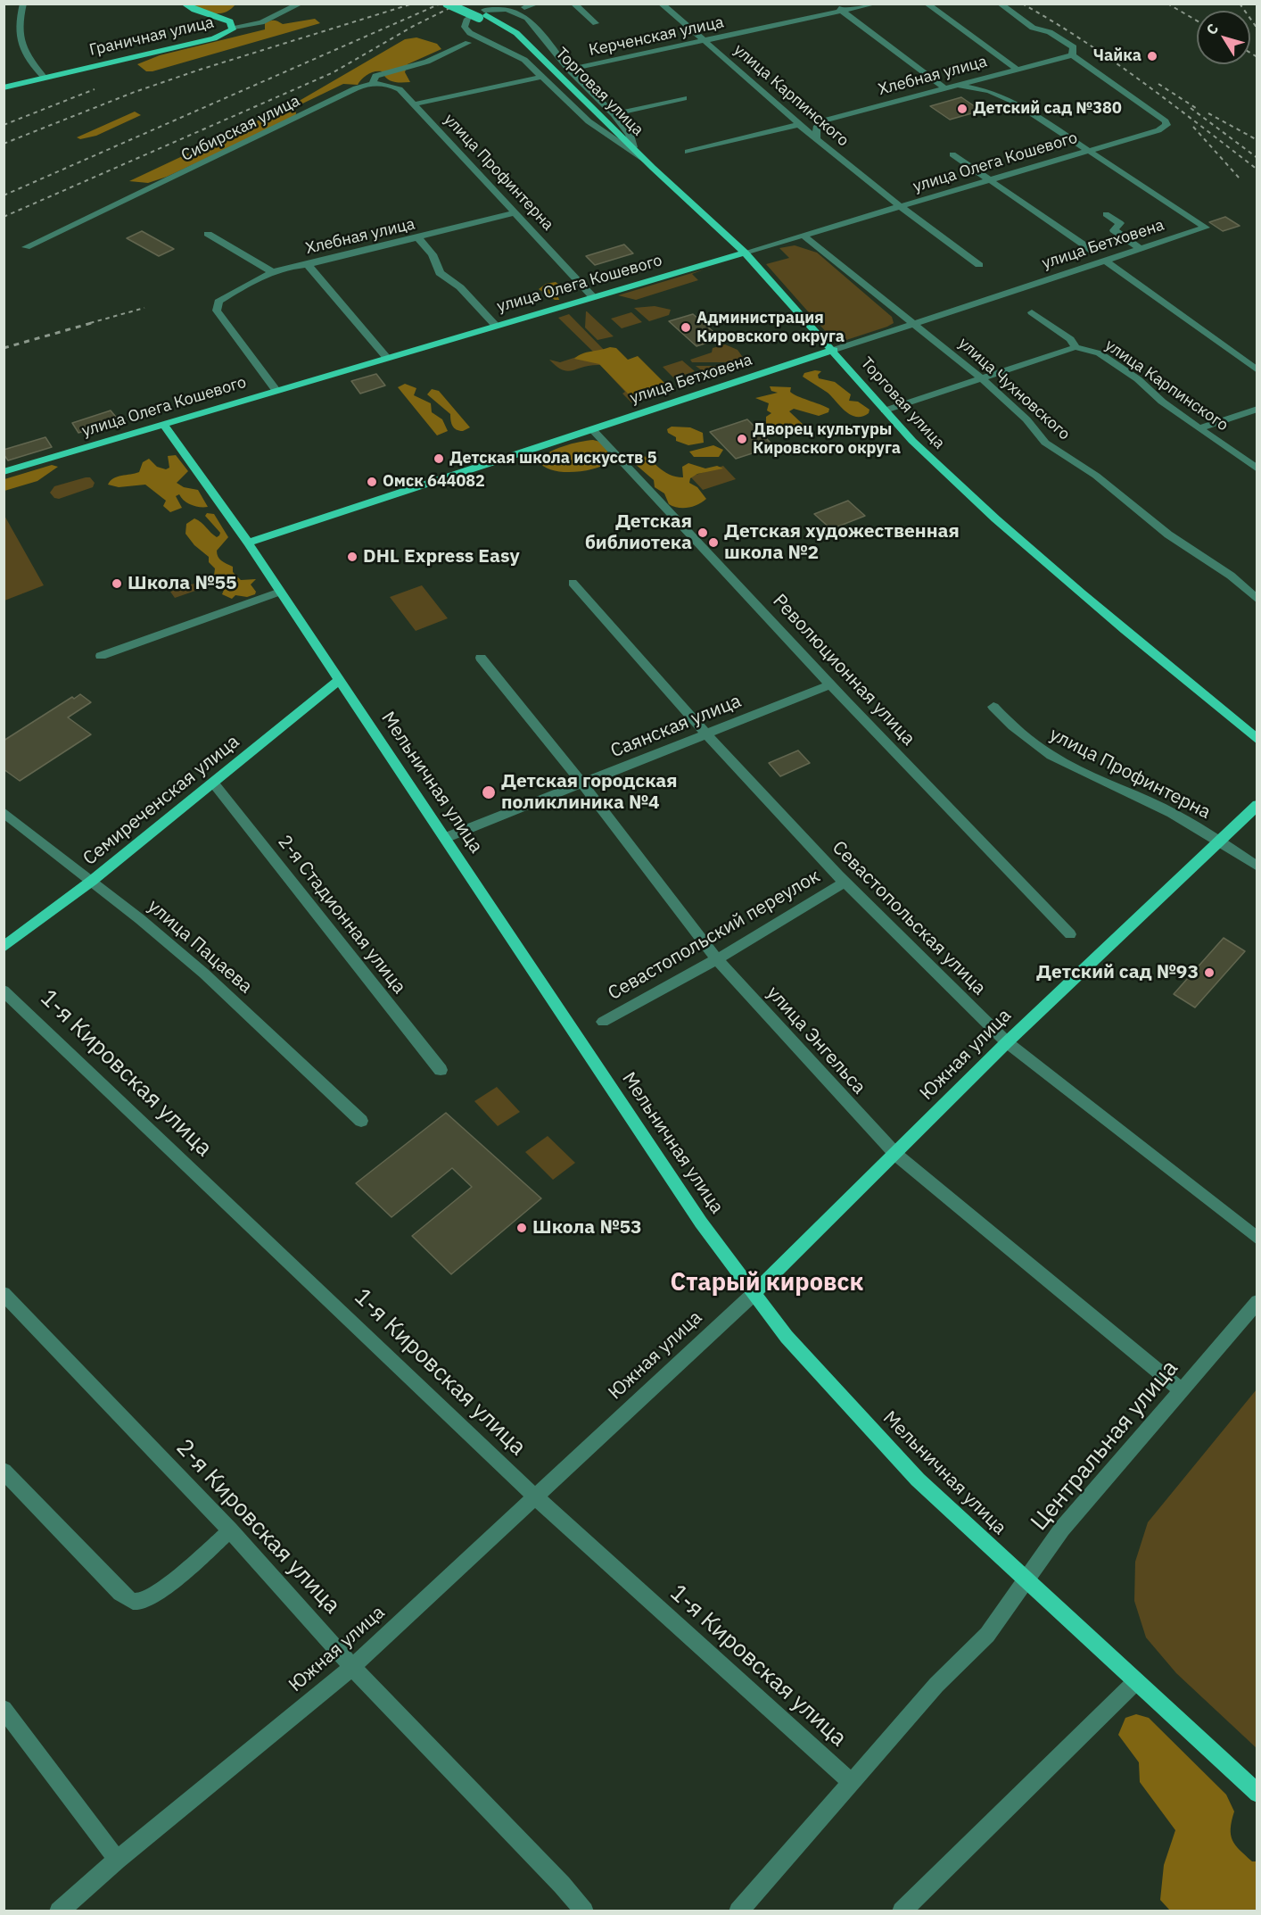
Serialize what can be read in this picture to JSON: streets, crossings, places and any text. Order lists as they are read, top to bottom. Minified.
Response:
{"streets":{"main road":["Граничная улица","Торговая улица","улица Олега Кошевого","улица Бетховена","Мельничная улица","Семиреченская улица","Южная улица"],"street":["Керченская улица","Хлебная улица","улица Карпинского","Сибирская улица","улица Профинтерна","улица Чухновского","Революционная улица","Саянская улица","2-я Стадионная улица","Севастопольская улица","Севастопольский переулок","улица Пацаева","улица Энгельса","1-я Кировская улица","Центральная улица","2-я Кировская улица"]},"crossings":[["Керченская улица","улица Карпинского"],["Хлебная улица","улица Карпинского"],["Хлебная улица","улица Олега Кошевого"],["Хлебная улица","улица Профинтерна"],["Торговая улица","улица Олега Кошевого"],["Торговая улица","улица Бетховена"],["улица Карпинского","улица Олега Кошевого"],["Сибирская улица","улица Профинтерна"],["улица Олега Кошевого","улица Профинтерна"],["улица Олега Кошевого","улица Бетховена"],["улица Олега Кошевого","улица Чухновского"],["улица Олега Кошевого","Мельничная улица"],["улица Профинтерна","Южная улица"],["улица Бетховена","улица Чухновского"],["улица Бетховена","Революционная улица"],["улица Бетховена","Мельничная улица"],["Революционная улица","Саянская улица"],["Саянская улица","Мельничная улица"],["Саянская улица","Севастопольская улица"],["Саянская улица","улица Энгельса"],["Мельничная улица","Семиреченская улица"],["Мельничная улица","Южная улица"],["Мельничная улица","Центральная улица"],["Семиреченская улица","2-я Стадионная улица"],["Семиреченская улица","улица Пацаева"],["Севастопольская улица","Севастопольский переулок"],["Севастопольская улица","Южная улица"],["Севастопольский переулок","улица Энгельса"],["улица Энгельса","Южная улица"],["улица Энгельса","Центральная улица"],["Южная улица","1-я Кировская улица"],["Южная улица","2-я Кировская улица"],["1-я Кировская улица","Центральная улица"]],"districts":["Старый кировск"],"places":["Чайка","Детский сад №380","Администрация Кировского округа","Дворец культуры Кировского округа","Детская школа искусств 5","Омск 644082","Детская библиотека","Детская художественная школа №2","DHL Express Easy","Школа №55","Детская городская поликлиника №4","Детский сад №93","Школа №53"],"north":"top left"}
